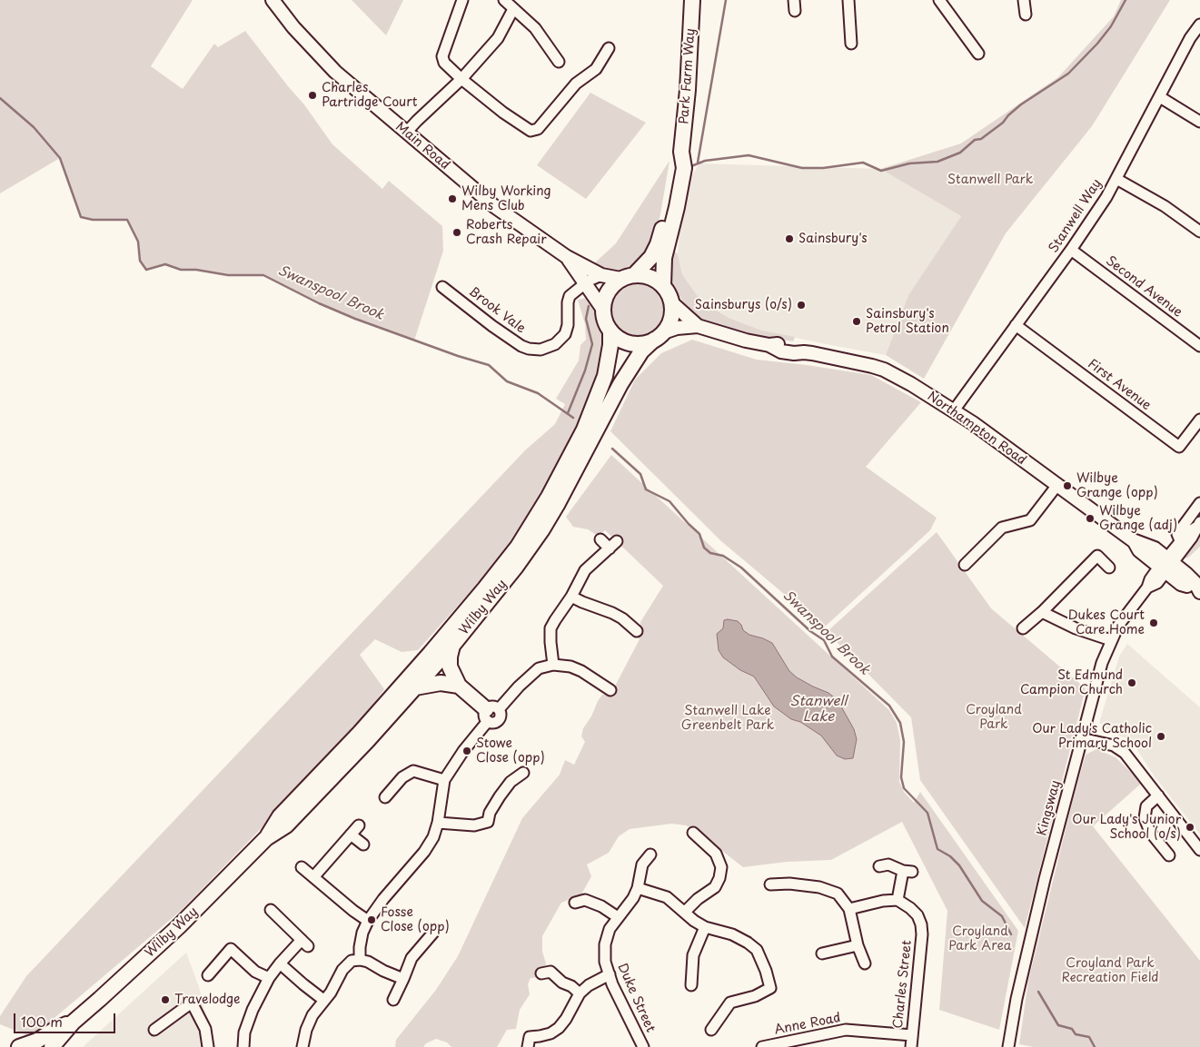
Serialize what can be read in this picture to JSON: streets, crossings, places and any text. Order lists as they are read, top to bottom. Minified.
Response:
{"streets":{"highway":["Park Farm Way","Wilby Way"],"main road":["Main Road","Northampton Road"],"street":["Stanwell Way","Second Avenue","Brook Vale","First Avenue","Kingsway","Charles Street","Duke Street","Anne Road"]},"crossings":[["Park Farm Way","Main Road"],["Park Farm Way","Northampton Road"],["Park Farm Way","Wilby Way"],["Main Road","Brook Vale"],["Main Road","Northampton Road"],["Main Road","Wilby Way"],["Stanwell Way","Second Avenue"],["Stanwell Way","First Avenue"],["Stanwell Way","Northampton Road"],["Northampton Road","Wilby Way"],["Northampton Road","Kingsway"],["Charles Street","Anne Road"]],"water":["Swanspool Brook","Stanwell Lake"],"parks":["Stanwell Park","Croyland Park","Stanwell Lake Greenbelt Park","Croyland Park Area","Croyland Park Recreation Field"],"places":["Charles Partridge Court","Wilby Working Mens Club","Roberts Crash Repair","Sainsbury's","Sainsburys (o/s)","Sainsbury's Petrol Station","Wilbye Grange (opp)","Wilbye Grange (adj)","Dukes Court Care Home","St Edmund Campion Church","Our Lady's Catholic Primary School","Stowe Close (opp)","Our Lady's Junior School (o/s)","Fosse Close (opp)","Travelodge"],"scale_bar":"100 m"}
